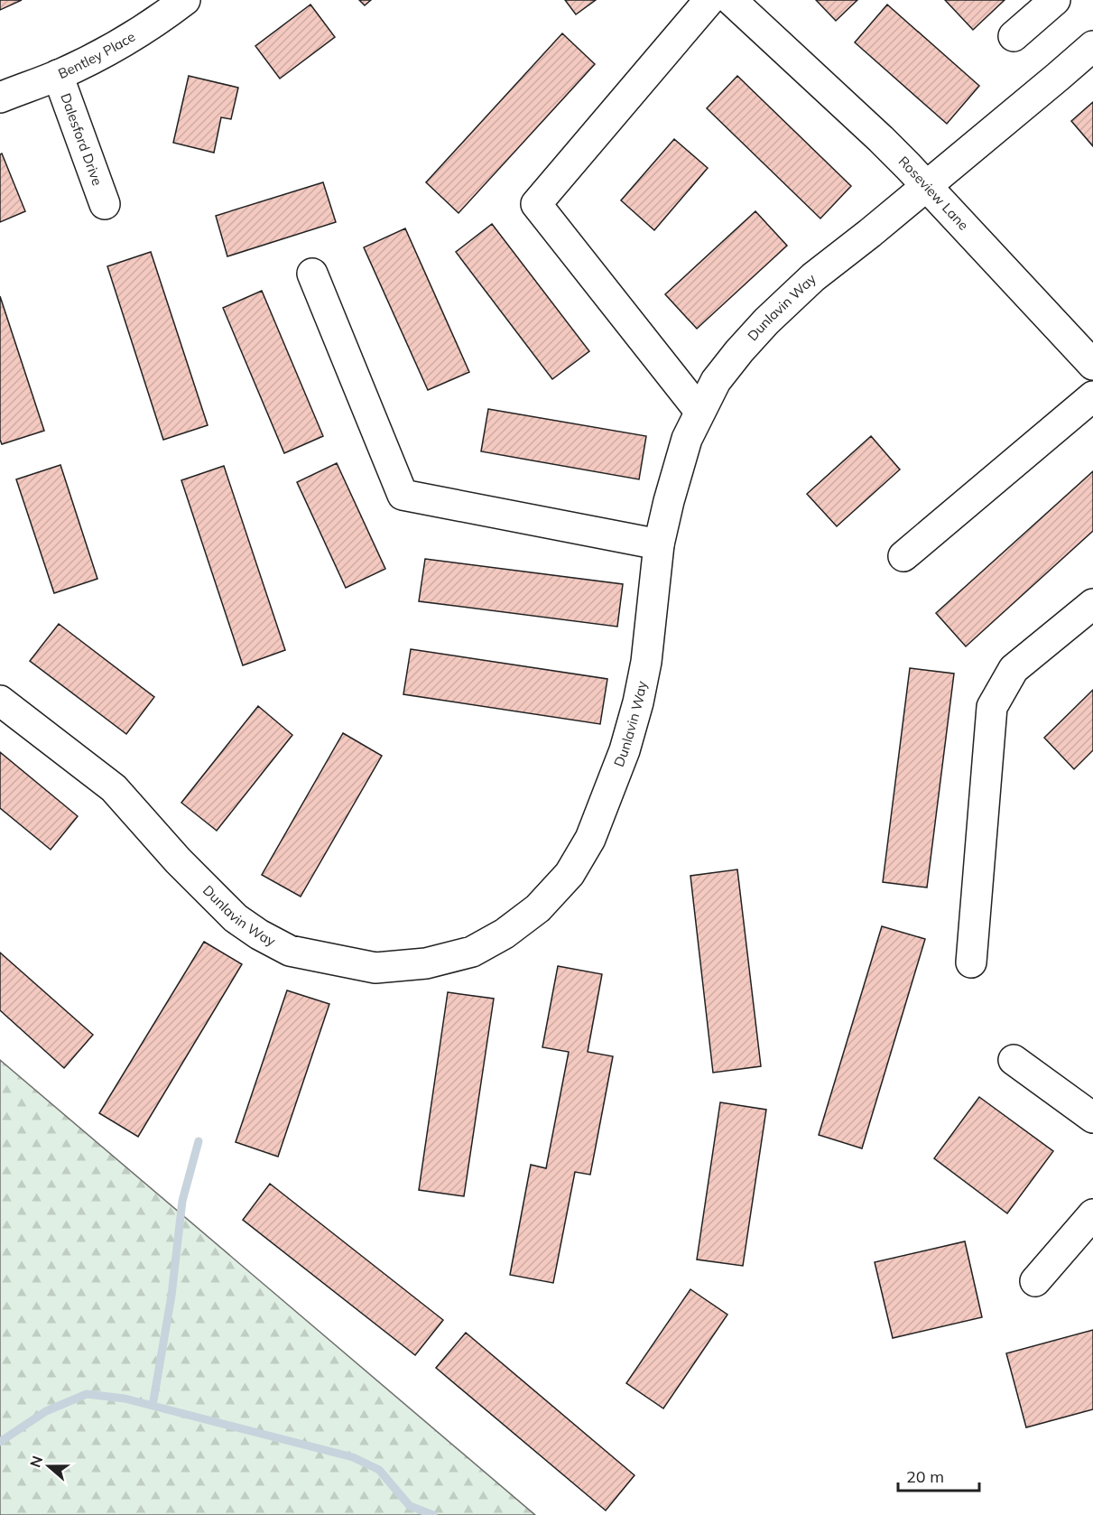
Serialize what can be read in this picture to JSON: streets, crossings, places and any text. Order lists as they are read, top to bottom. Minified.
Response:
{"streets":{"street":["Bentley Place","Dalesford Drive","Roseview Lane","Dunlavin Way"]},"crossings":[["Bentley Place","Dalesford Drive"],["Roseview Lane","Dunlavin Way"]],"scale_bar":"20 m","north":"left"}
